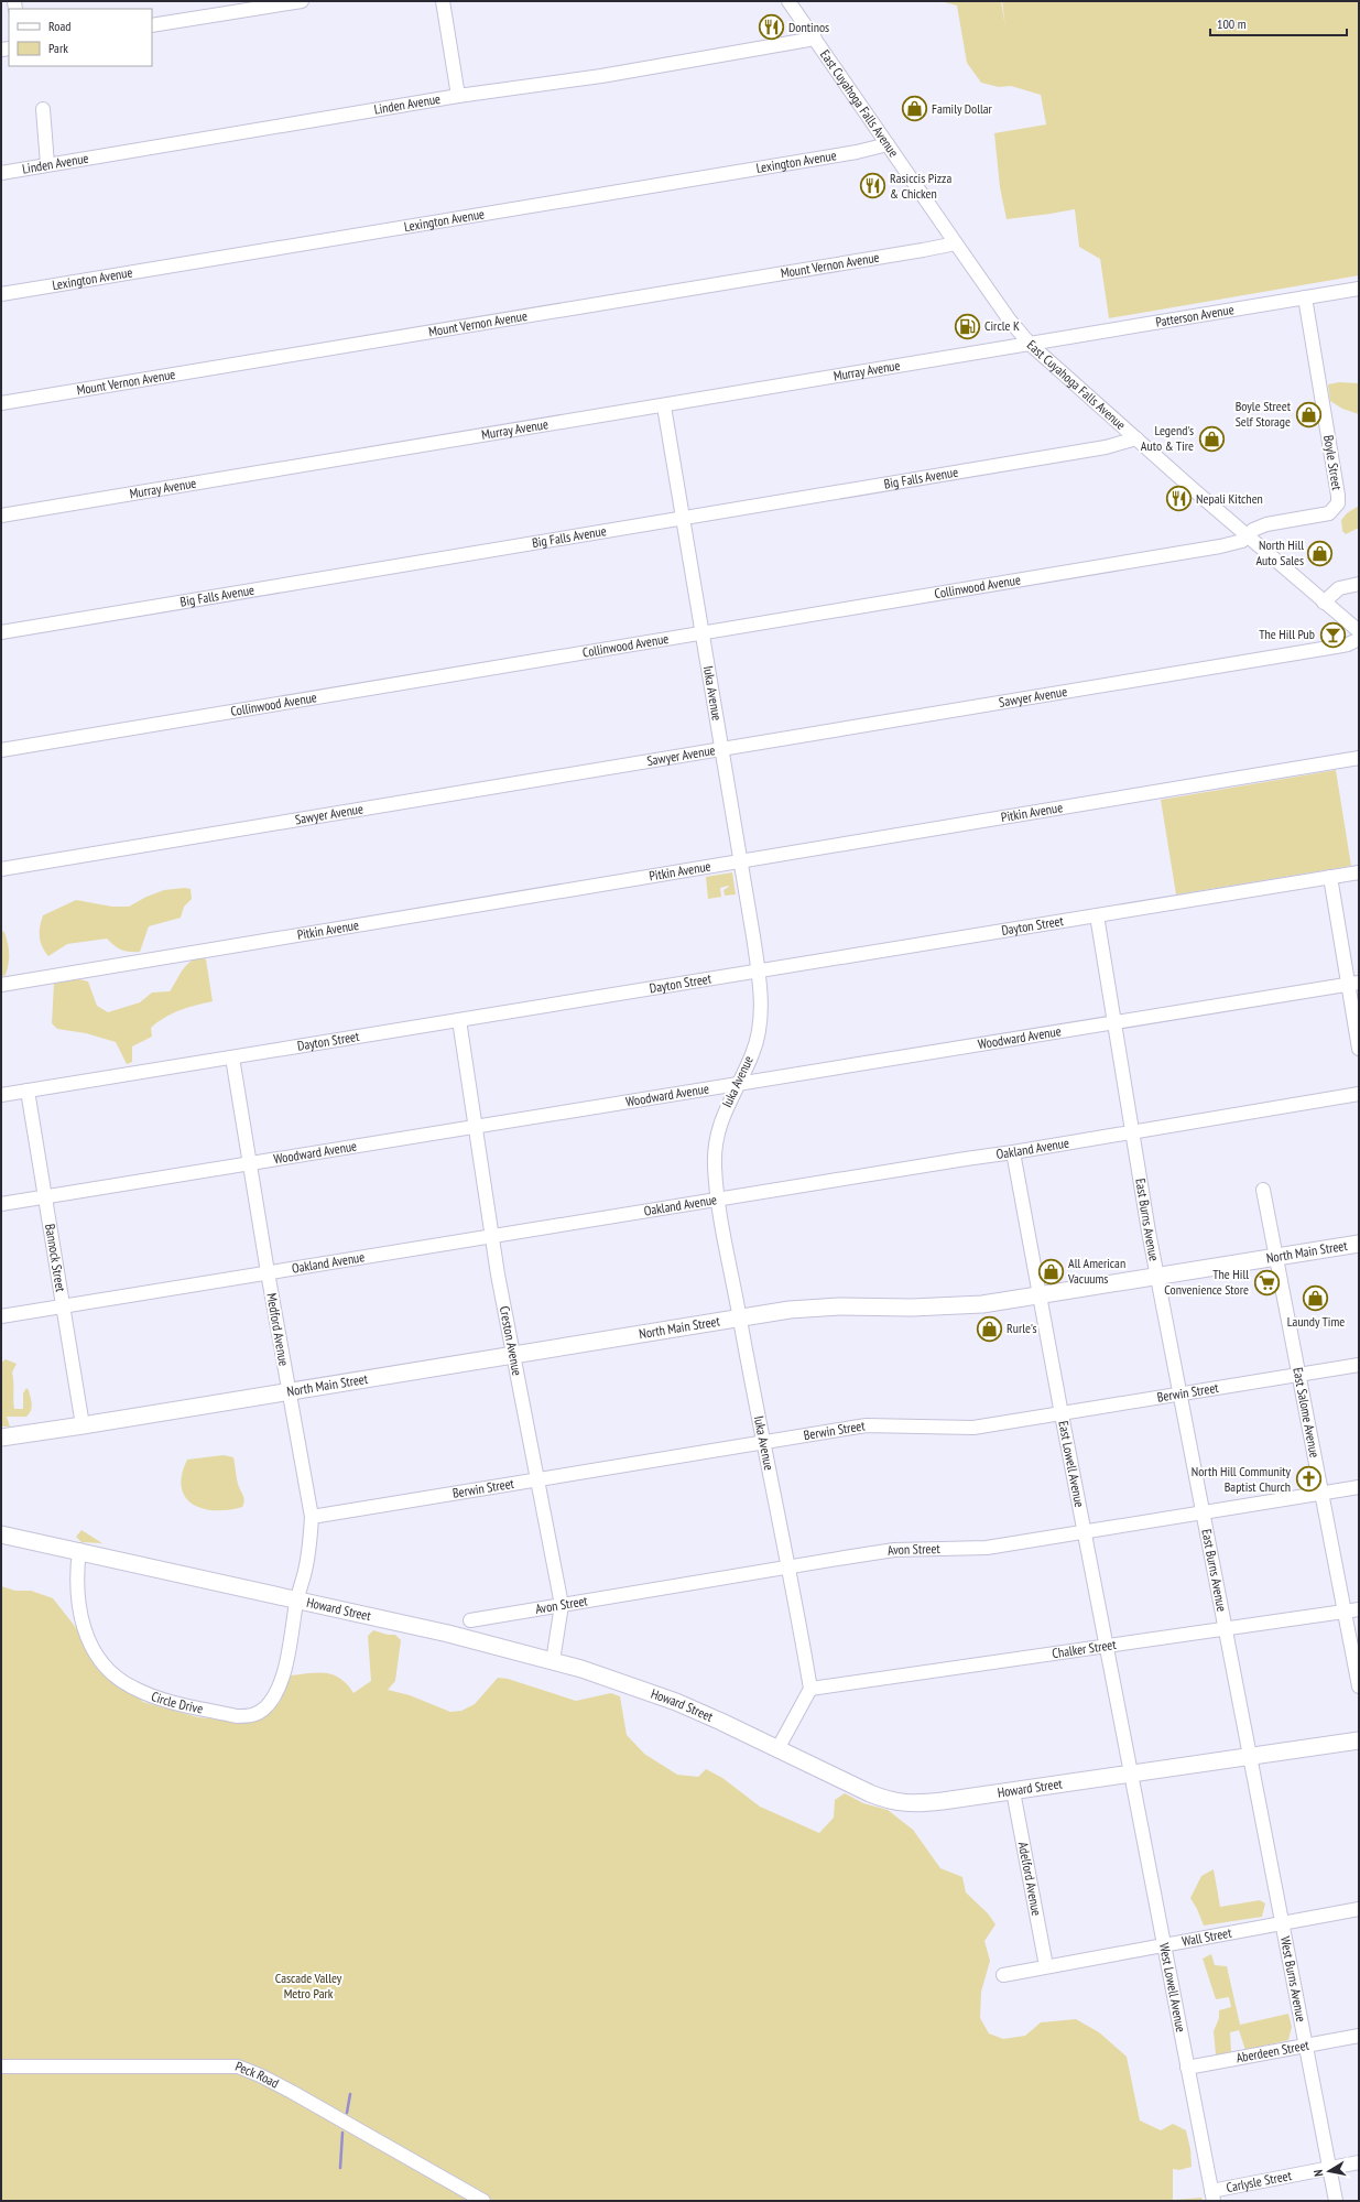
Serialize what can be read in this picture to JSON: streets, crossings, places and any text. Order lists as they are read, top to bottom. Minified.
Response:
{"streets":{"main road":["North Main Street","Howard Street"],"street":["East Cuyahoga Falls Avenue","Linden Avenue","Lexington Avenue","Mount Vernon Avenue","Patterson Avenue","Murray Avenue","Boyle Street","Big Falls Avenue","Collinwood Avenue","Iuka Avenue","Sawyer Avenue","Pitkin Avenue","Dayton Street","Woodward Avenue","Oakland Avenue","East Burns Avenue","Bannock Street","Medford Avenue","Creston Avenue","Berwin Street","East Salome Avenue","East Lowell Avenue","Avon Street","Chalker Street","Circle Drive","Adelford Avenue","Wall Street","West Burns Avenue","West Lowell Avenue","Aberdeen Street","Peck Road","Carlysle Street"]},"crossings":[["East Cuyahoga Falls Avenue","Linden Avenue"],["East Cuyahoga Falls Avenue","Lexington Avenue"],["East Cuyahoga Falls Avenue","Mount Vernon Avenue"],["East Cuyahoga Falls Avenue","Patterson Avenue"],["East Cuyahoga Falls Avenue","Murray Avenue"],["East Cuyahoga Falls Avenue","Boyle Street"],["East Cuyahoga Falls Avenue","Big Falls Avenue"],["East Cuyahoga Falls Avenue","Collinwood Avenue"],["Patterson Avenue","Murray Avenue"],["Patterson Avenue","Boyle Street"],["Murray Avenue","Iuka Avenue"],["Boyle Street","Collinwood Avenue"],["Big Falls Avenue","Iuka Avenue"],["Collinwood Avenue","Iuka Avenue"],["Iuka Avenue","Sawyer Avenue"],["Iuka Avenue","Pitkin Avenue"],["Iuka Avenue","Dayton Street"],["Iuka Avenue","Woodward Avenue"],["Iuka Avenue","Oakland Avenue"],["Iuka Avenue","North Main Street"],["Iuka Avenue","Berwin Street"],["Iuka Avenue","Avon Street"],["Iuka Avenue","Chalker Street"],["Dayton Street","East Burns Avenue"],["Dayton Street","Bannock Street"],["Dayton Street","Medford Avenue"],["Dayton Street","Creston Avenue"],["Woodward Avenue","East Burns Avenue"],["Woodward Avenue","Bannock Street"],["Woodward Avenue","Medford Avenue"],["Woodward Avenue","Creston Avenue"],["Oakland Avenue","East Burns Avenue"],["Oakland Avenue","Bannock Street"],["Oakland Avenue","Medford Avenue"],["Oakland Avenue","Creston Avenue"],["Oakland Avenue","East Lowell Avenue"],["East Burns Avenue","North Main Street"],["East Burns Avenue","Berwin Street"],["East Burns Avenue","Avon Street"],["East Burns Avenue","Howard Street"],["East Burns Avenue","Chalker Street"],["East Burns Avenue","West Burns Avenue"],["North Main Street","Bannock Street"],["North Main Street","Medford Avenue"],["North Main Street","Creston Avenue"],["North Main Street","East Salome Avenue"],["North Main Street","East Lowell Avenue"],["Medford Avenue","Berwin Street"],["Medford Avenue","Howard Street"],["Medford Avenue","Circle Drive"],["Creston Avenue","Berwin Street"],["Creston Avenue","Avon Street"],["Creston Avenue","Howard Street"],["Berwin Street","East Salome Avenue"],["Berwin Street","East Lowell Avenue"],["East Salome Avenue","Avon Street"],["East Salome Avenue","Chalker Street"],["East Lowell Avenue","Avon Street"],["East Lowell Avenue","Howard Street"],["East Lowell Avenue","Chalker Street"],["East Lowell Avenue","West Lowell Avenue"],["Howard Street","Circle Drive"],["Howard Street","Adelford Avenue"],["Howard Street","West Burns Avenue"],["Howard Street","West Lowell Avenue"],["Adelford Avenue","Wall Street"],["Wall Street","West Burns Avenue"],["Wall Street","West Lowell Avenue"],["West Burns Avenue","Aberdeen Street"],["West Burns Avenue","Carlysle Street"],["West Lowell Avenue","Aberdeen Street"],["West Lowell Avenue","Carlysle Street"]],"parks":["Cascade Valley Metro Park"],"places":{"restaurant":["Dontinos","Rasiccis Pizza & Chicken","Nepali Kitchen"],"shop":["Family Dollar","Boyle Street Self Storage","Legend's Auto & Tire","North Hill Auto Sales","All American Vacuums","Laundy Time","Rurle's"],"fuel station":["Circle K"],"bar":["The Hill Pub"],"supermarket":["The Hill Convenience Store"],"church":["North Hill Community Baptist Church"]},"legend":["Road","Park"],"scale_bar":"100 m","north":"left"}
